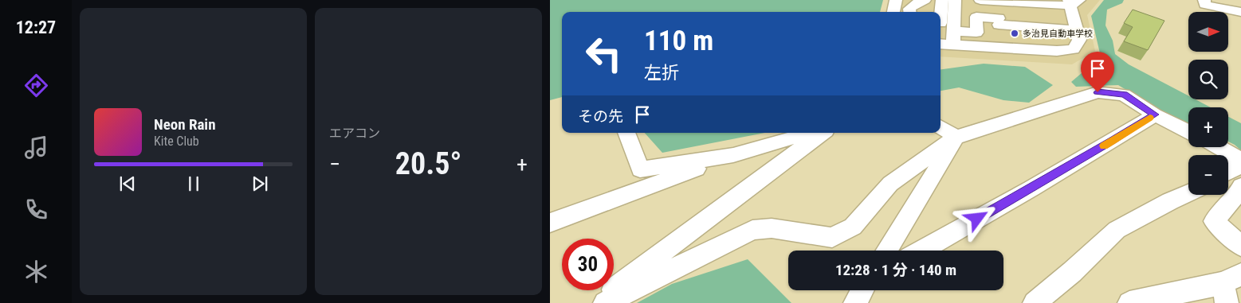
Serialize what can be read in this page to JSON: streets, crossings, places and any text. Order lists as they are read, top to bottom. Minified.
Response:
{"places":["多治見自動車学校"],"north":"right","page":{"tabs":"12:27","tile":"エアコン","map_buttons":["+","−"],"turn":["110 m","左折"],"then":"その先","song":["Neon Rain","Kite Club"],"heat":["−","20.5°","+"],"limit":"30","trip":"12:28 · 1 分 · 140 m"}}
